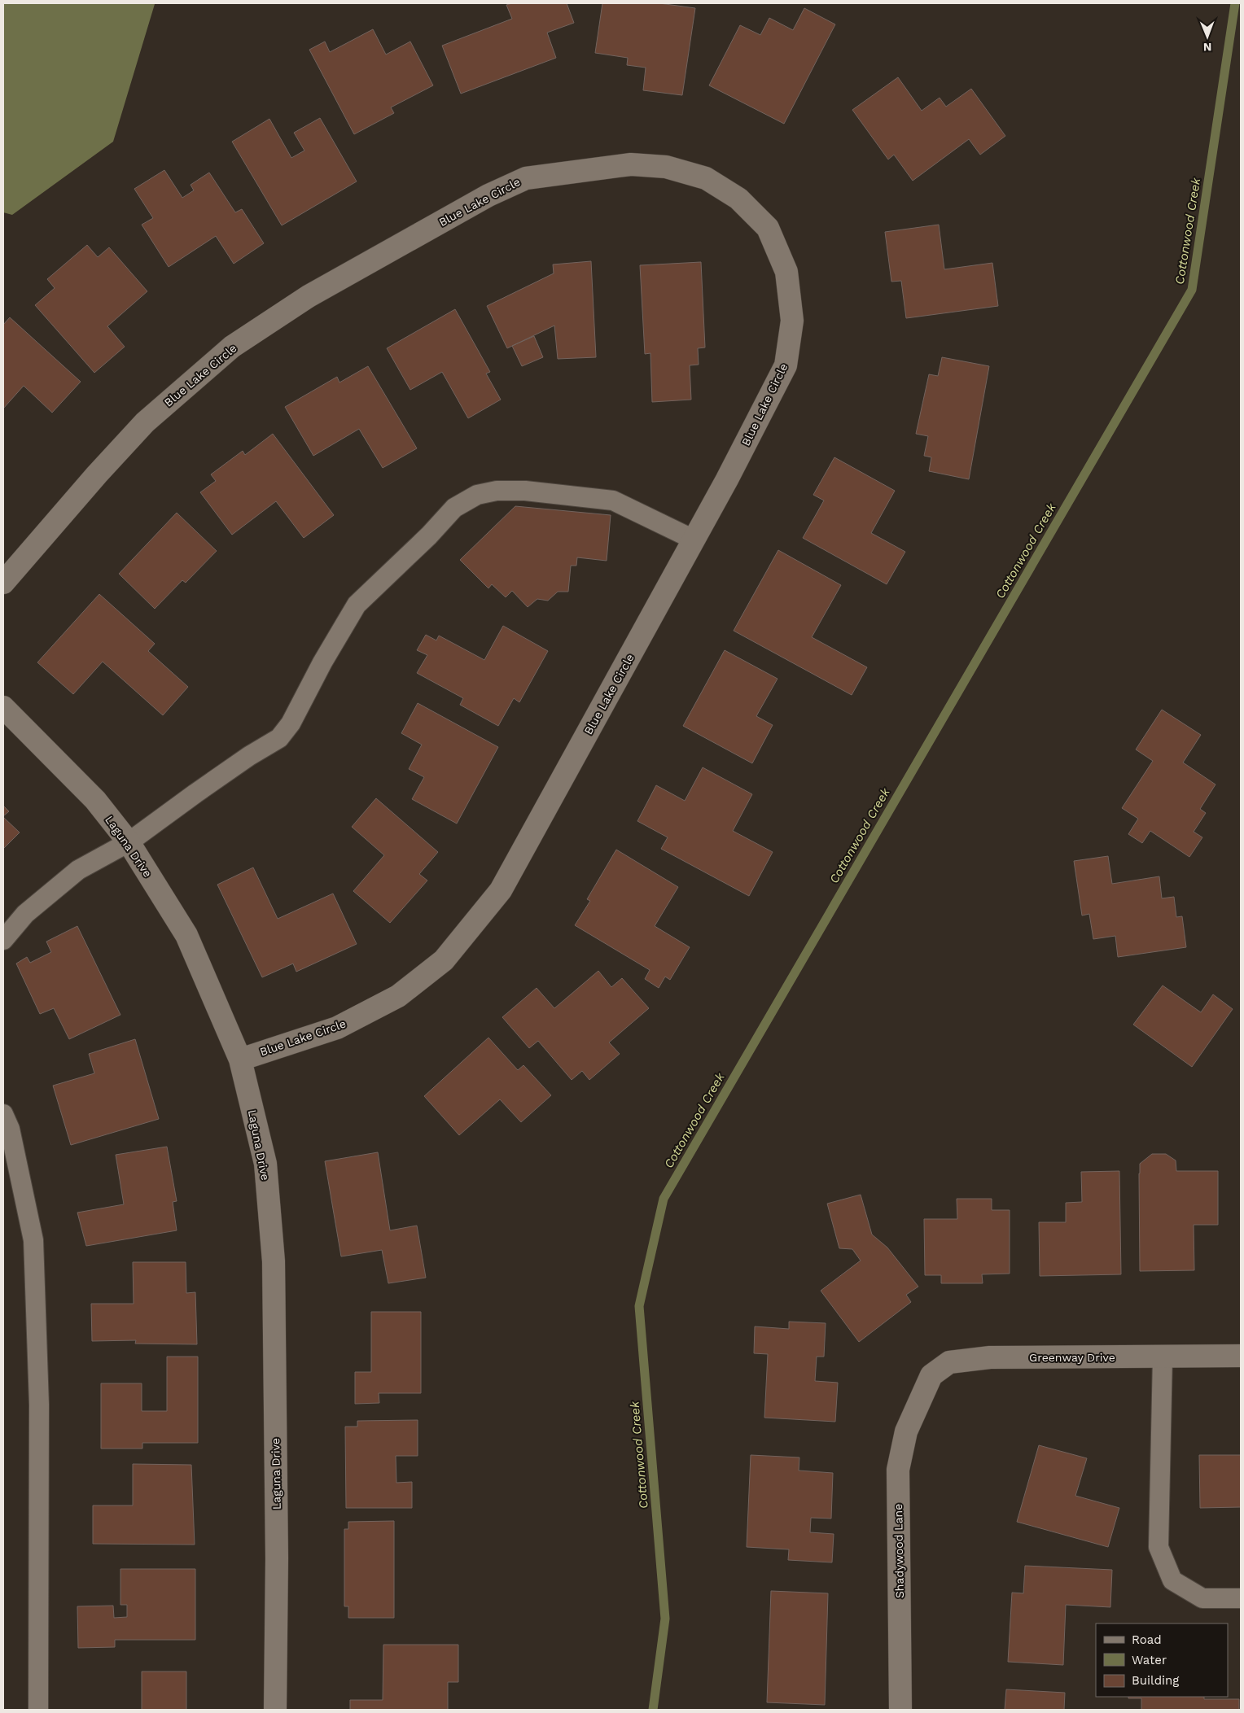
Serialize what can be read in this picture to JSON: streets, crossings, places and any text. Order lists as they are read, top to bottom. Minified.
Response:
{"streets":{"street":["Blue Lake Circle","Laguna Drive","Greenway Drive","Shadywood Lane"]},"crossings":[["Blue Lake Circle","Laguna Drive"],["Greenway Drive","Shadywood Lane"]],"water":["Cottonwood Creek"],"legend":["Road","Water","Building"],"north":"bottom"}
